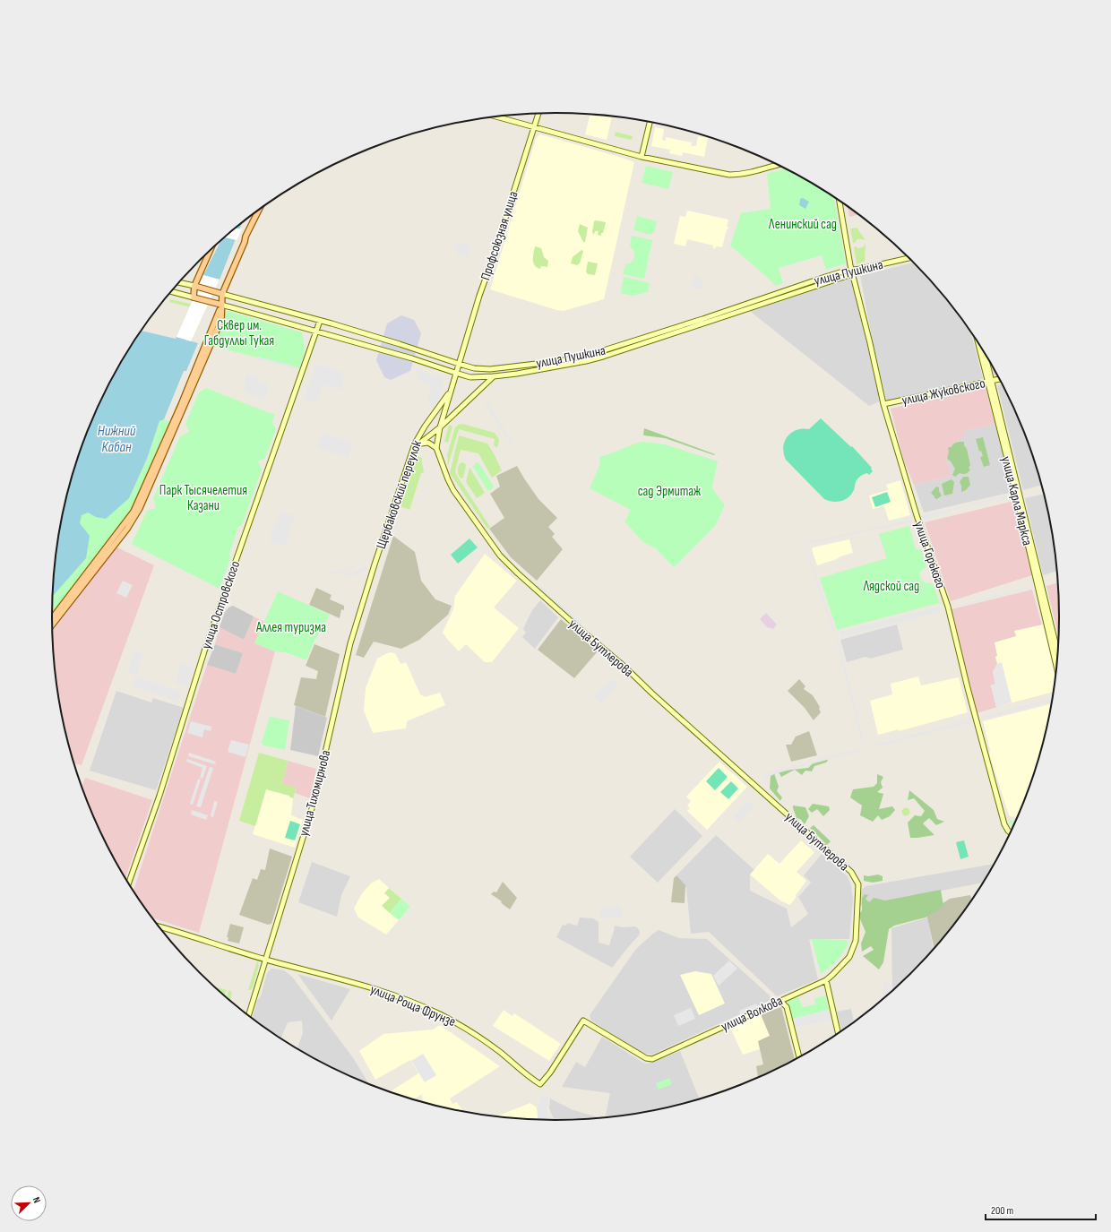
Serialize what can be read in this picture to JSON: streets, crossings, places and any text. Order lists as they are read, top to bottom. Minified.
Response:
{"streets":{"main road":["Профсоюзная улица","улица Пушкина","улица Жуковского","Щербаковский переулок","улица Карла Маркса","улица Горького","улица Островского","улица Бутлерова","улица Тихомирнова","улица Роща Фрунзе","улица Волкова"]},"crossings":[["Профсоюзная улица","улица Пушкина"],["Профсоюзная улица","улица Бутлерова"],["улица Пушкина","улица Горького"],["улица Пушкина","улица Островского"],["улица Пушкина","улица Бутлерова"],["улица Жуковского","улица Карла Маркса"],["улица Жуковского","улица Горького"],["Щербаковский переулок","улица Бутлерова"],["Щербаковский переулок","улица Тихомирнова"],["улица Бутлерова","улица Волкова"],["улица Тихомирнова","улица Роща Фрунзе"],["улица Роща Фрунзе","улица Волкова"]],"water":["Нижний Кабан"],"parks":["Ленинский сад","Сквер им. Габдуллы Тукая","Парк Тысячелетия Казани","сад Эрмитаж","Лядской сад","Аллея туризма"],"scale_bar":"200 m","north":"top right"}
